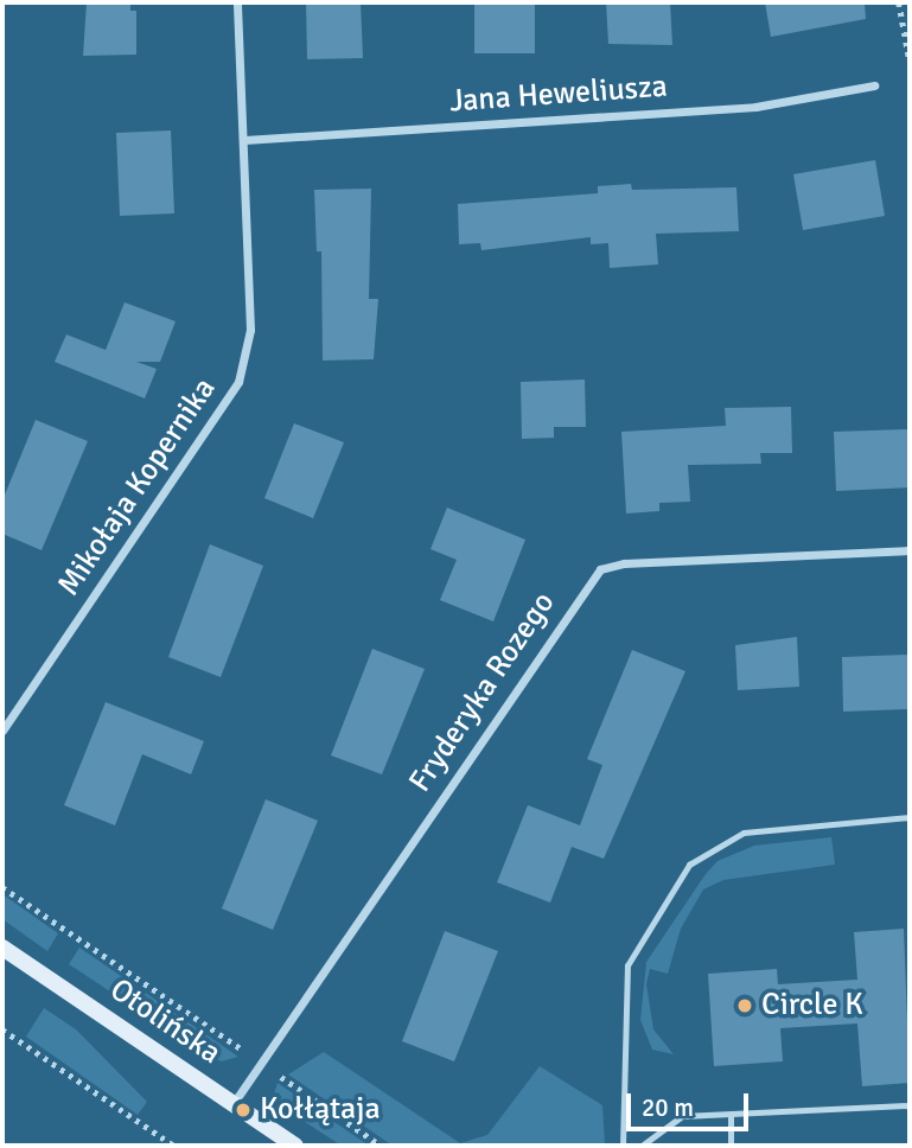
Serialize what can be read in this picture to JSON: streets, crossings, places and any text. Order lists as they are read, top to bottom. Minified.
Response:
{"streets":{"main road":["Otolińska"],"street":["Jana Heweliusza","Mikołaja Kopernika","Fryderyka Rozego"]},"crossings":[["Jana Heweliusza","Mikołaja Kopernika"],["Fryderyka Rozego","Otolińska"]],"places":["Circle K","Kołłątaja"],"scale_bar":"20 m"}
